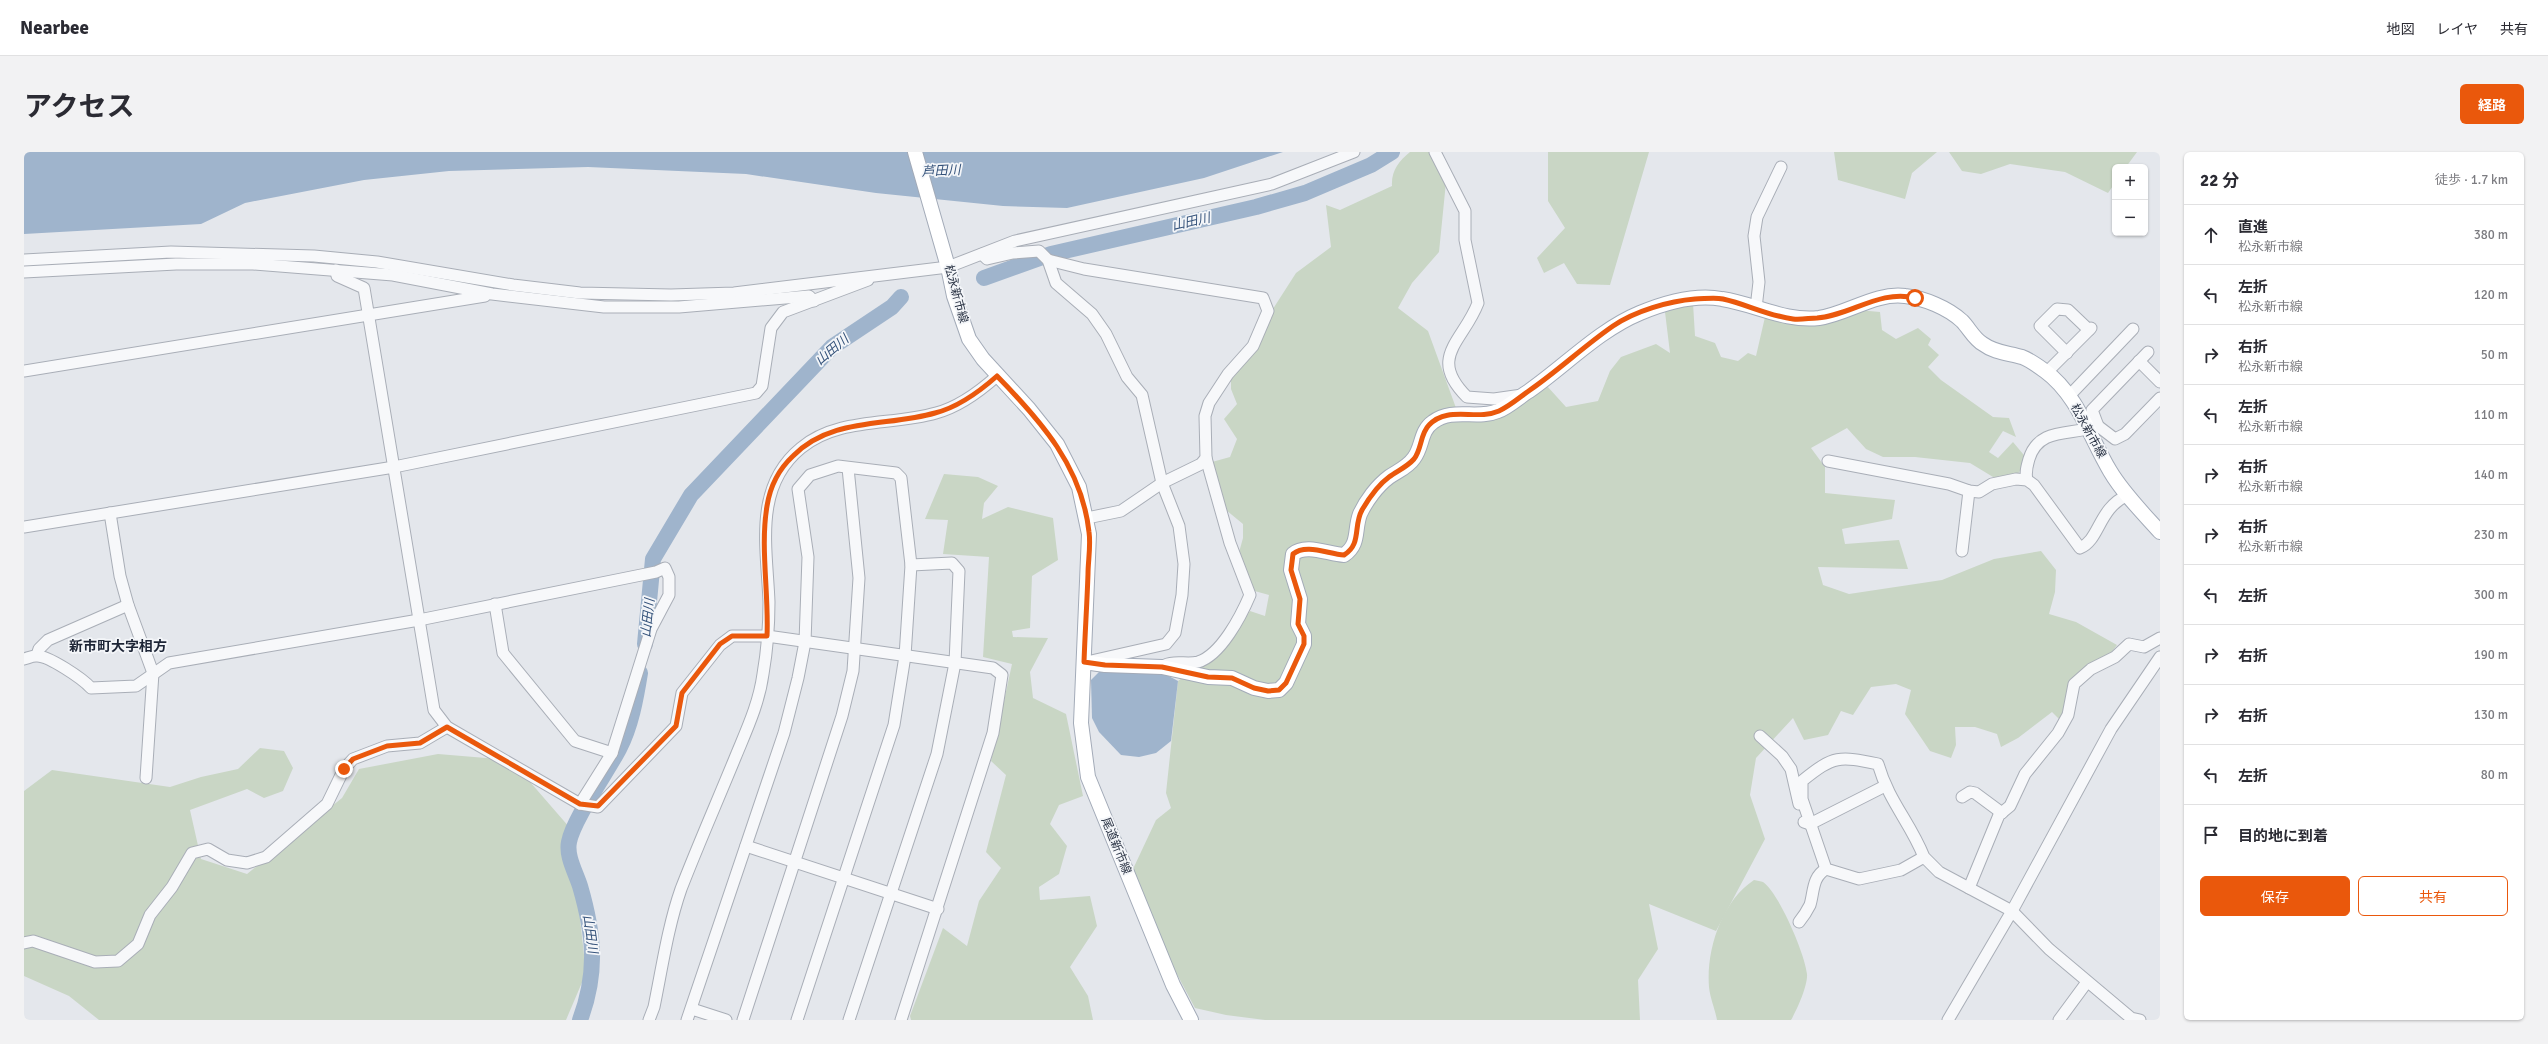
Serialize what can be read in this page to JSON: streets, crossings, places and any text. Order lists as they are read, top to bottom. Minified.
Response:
{"streets":{"main road":["松永新市線","尾道新市線"]},"crossings":[["松永新市線","尾道新市線"]],"districts":["新市町大字相方"],"water":["芦田川","山田川"],"page":{"header":"Nearbee","nav":["地図","レイヤ","共有"],"title":"アクセス","buttons":["経路",["保存","共有"]],"heading":["22 分","徒歩 · 1.7 km"],"map_buttons":["+","−"],"list":[["直進","松永新市線","380 m"],["左折","松永新市線","120 m"],["右折","松永新市線","50 m"],["左折","松永新市線","110 m"],["右折","松永新市線","140 m"],["右折","松永新市線","230 m"],["左折","300 m"],["右折","190 m"],["右折","130 m"],["左折","80 m"],"目的地に到着"]}}
